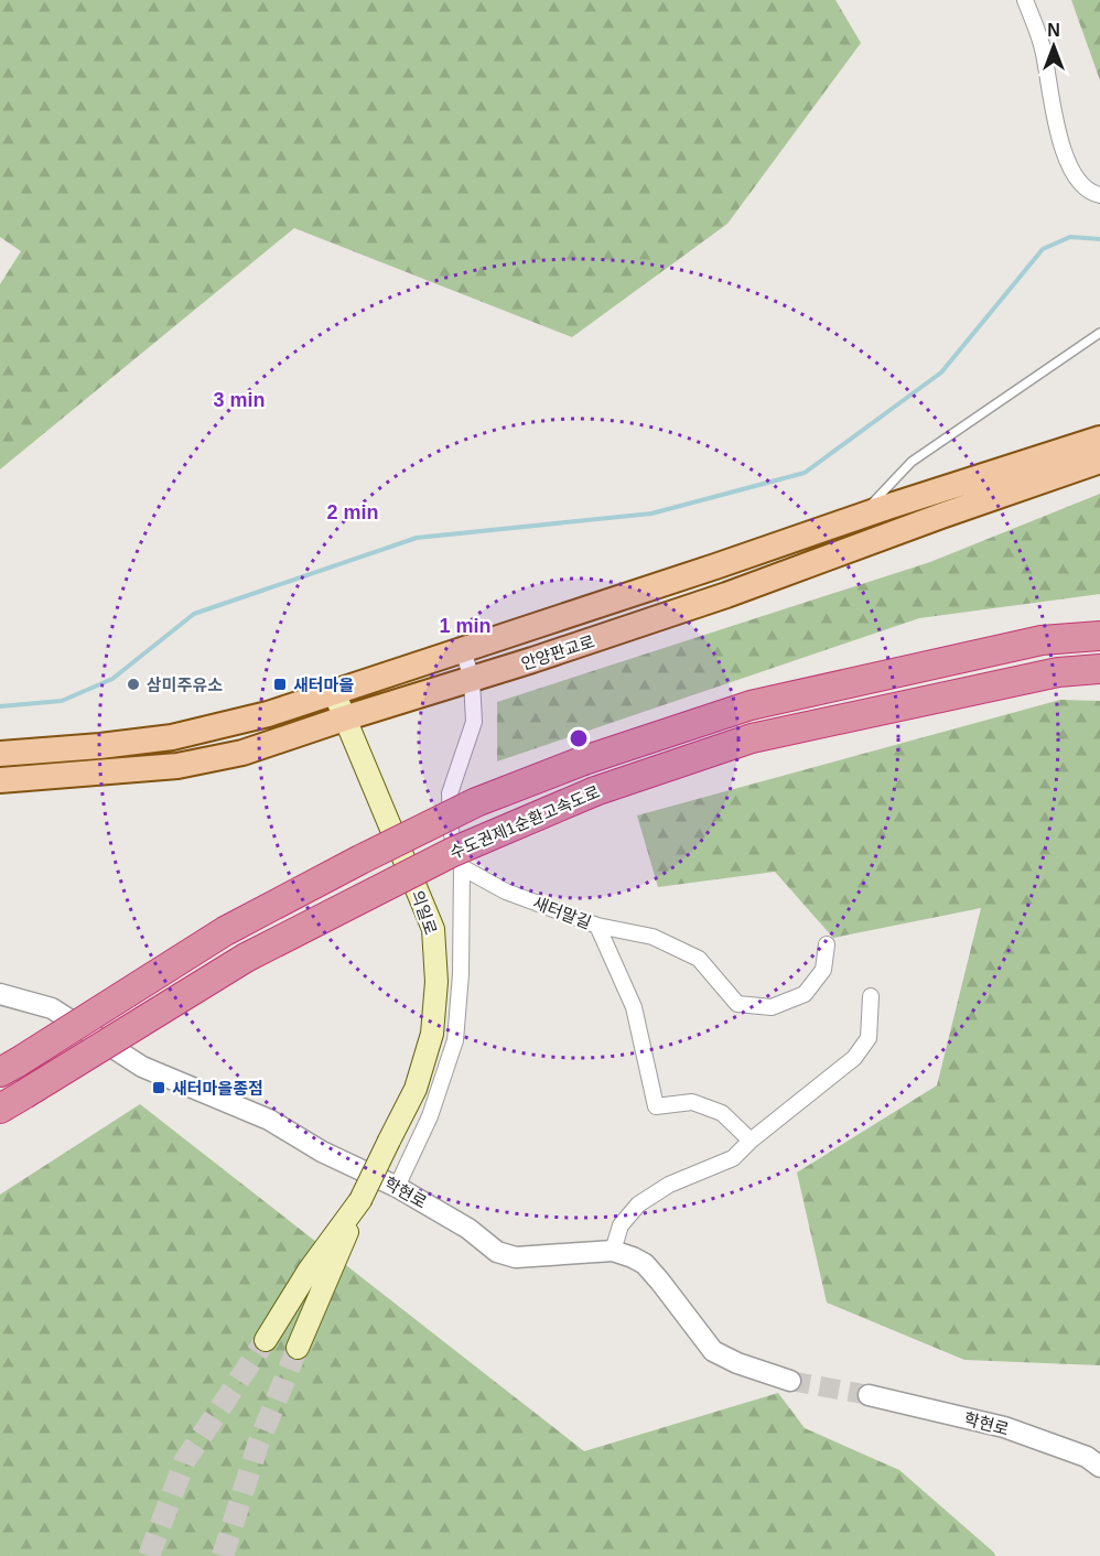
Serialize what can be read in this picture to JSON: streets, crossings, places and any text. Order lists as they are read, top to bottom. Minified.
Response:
{"streets":{"highway":["수도권제1순환고속도로"],"main road":["안양판교로","의일로"],"street":["새터말길","학현로"]},"crossings":[["안양판교로","의일로"]],"places":{"other":["삼미주유소"],"transit":["새터마을","새터마을종점"]},"north":"top","rings":["3 min","2 min","1 min"]}
